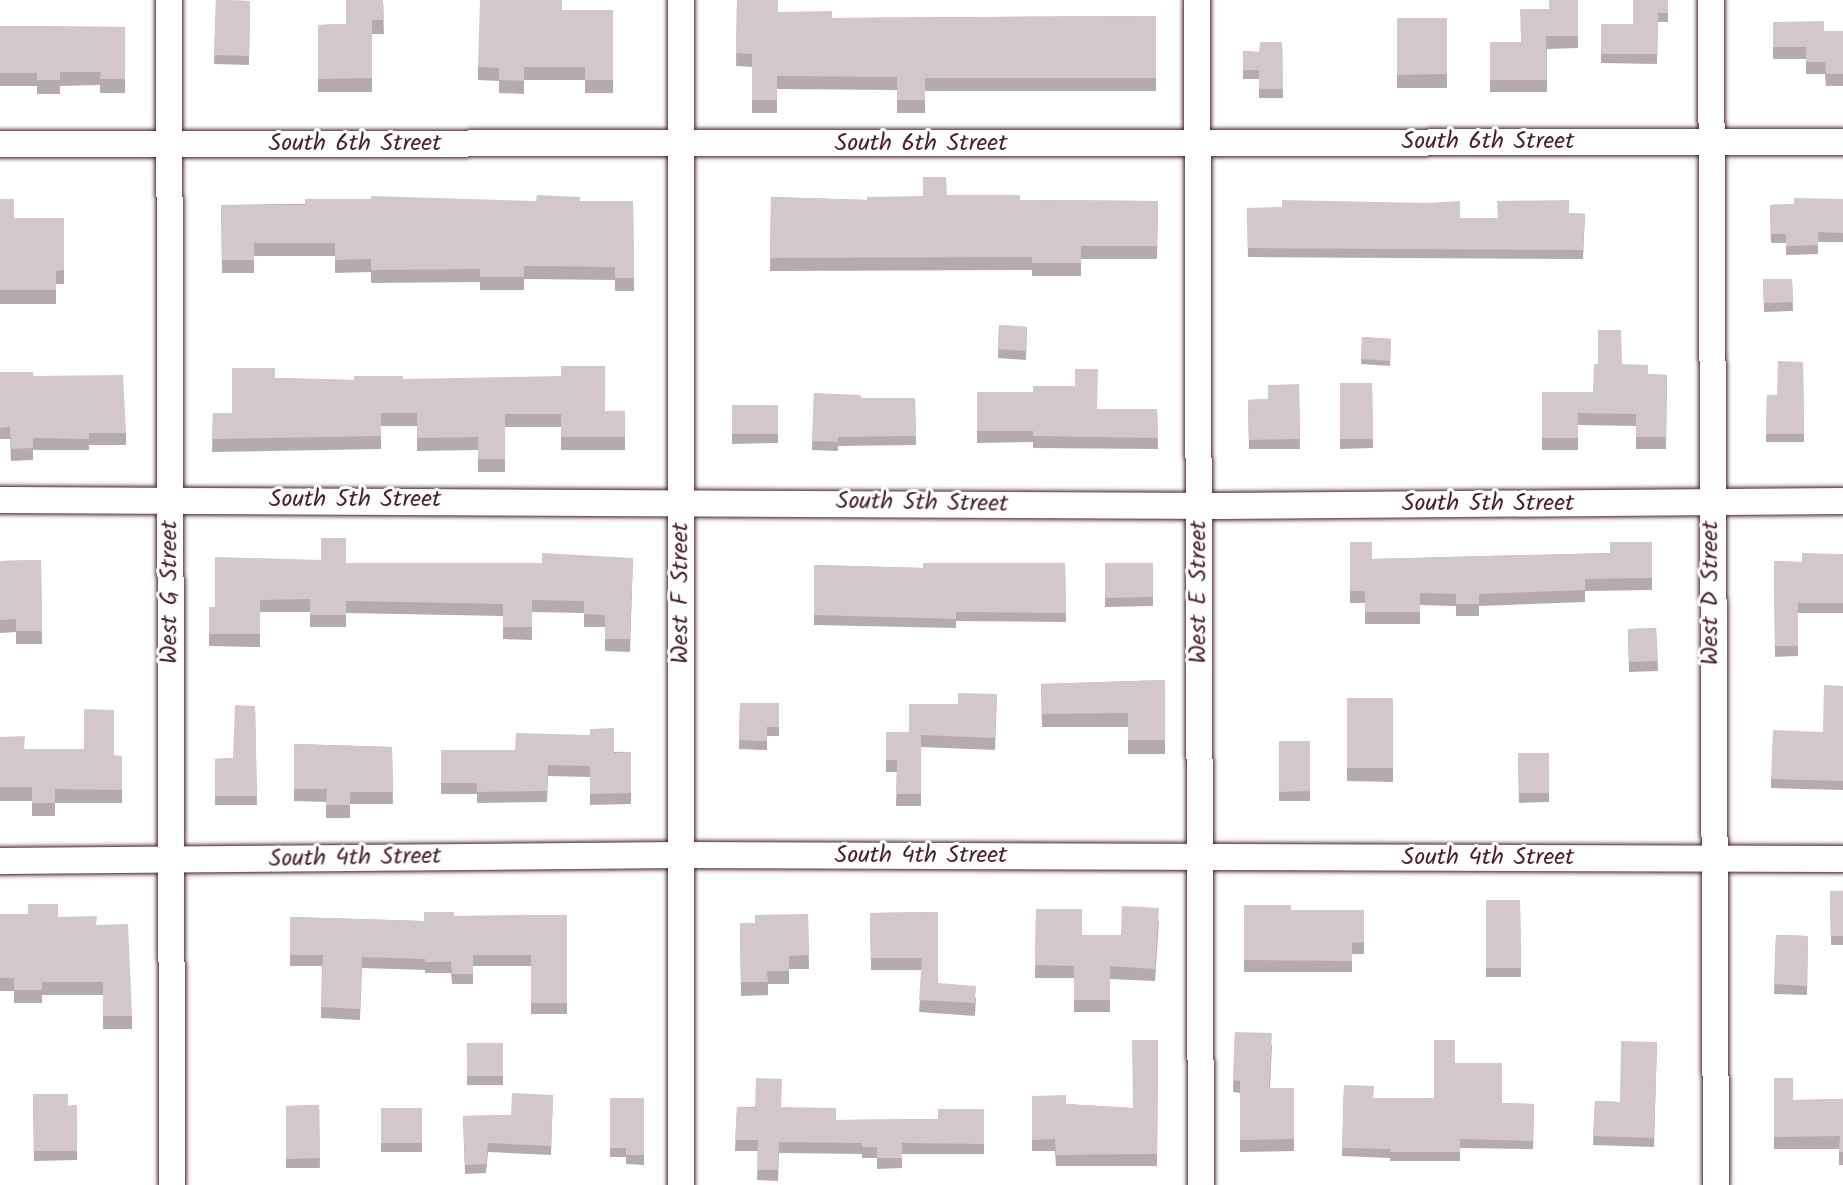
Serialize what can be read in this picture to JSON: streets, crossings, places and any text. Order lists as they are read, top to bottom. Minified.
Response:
{"streets":{"street":["South 6th Street","South 5th Street","West G Street","West E Street","West F Street","West D Street","South 4th Street"]},"crossings":[["South 6th Street","West G Street"],["South 6th Street","West E Street"],["South 6th Street","West F Street"],["South 6th Street","West D Street"],["South 5th Street","West G Street"],["South 5th Street","West E Street"],["South 5th Street","West F Street"],["South 5th Street","West D Street"],["West G Street","South 4th Street"],["West E Street","South 4th Street"],["West F Street","South 4th Street"],["West D Street","South 4th Street"]]}
